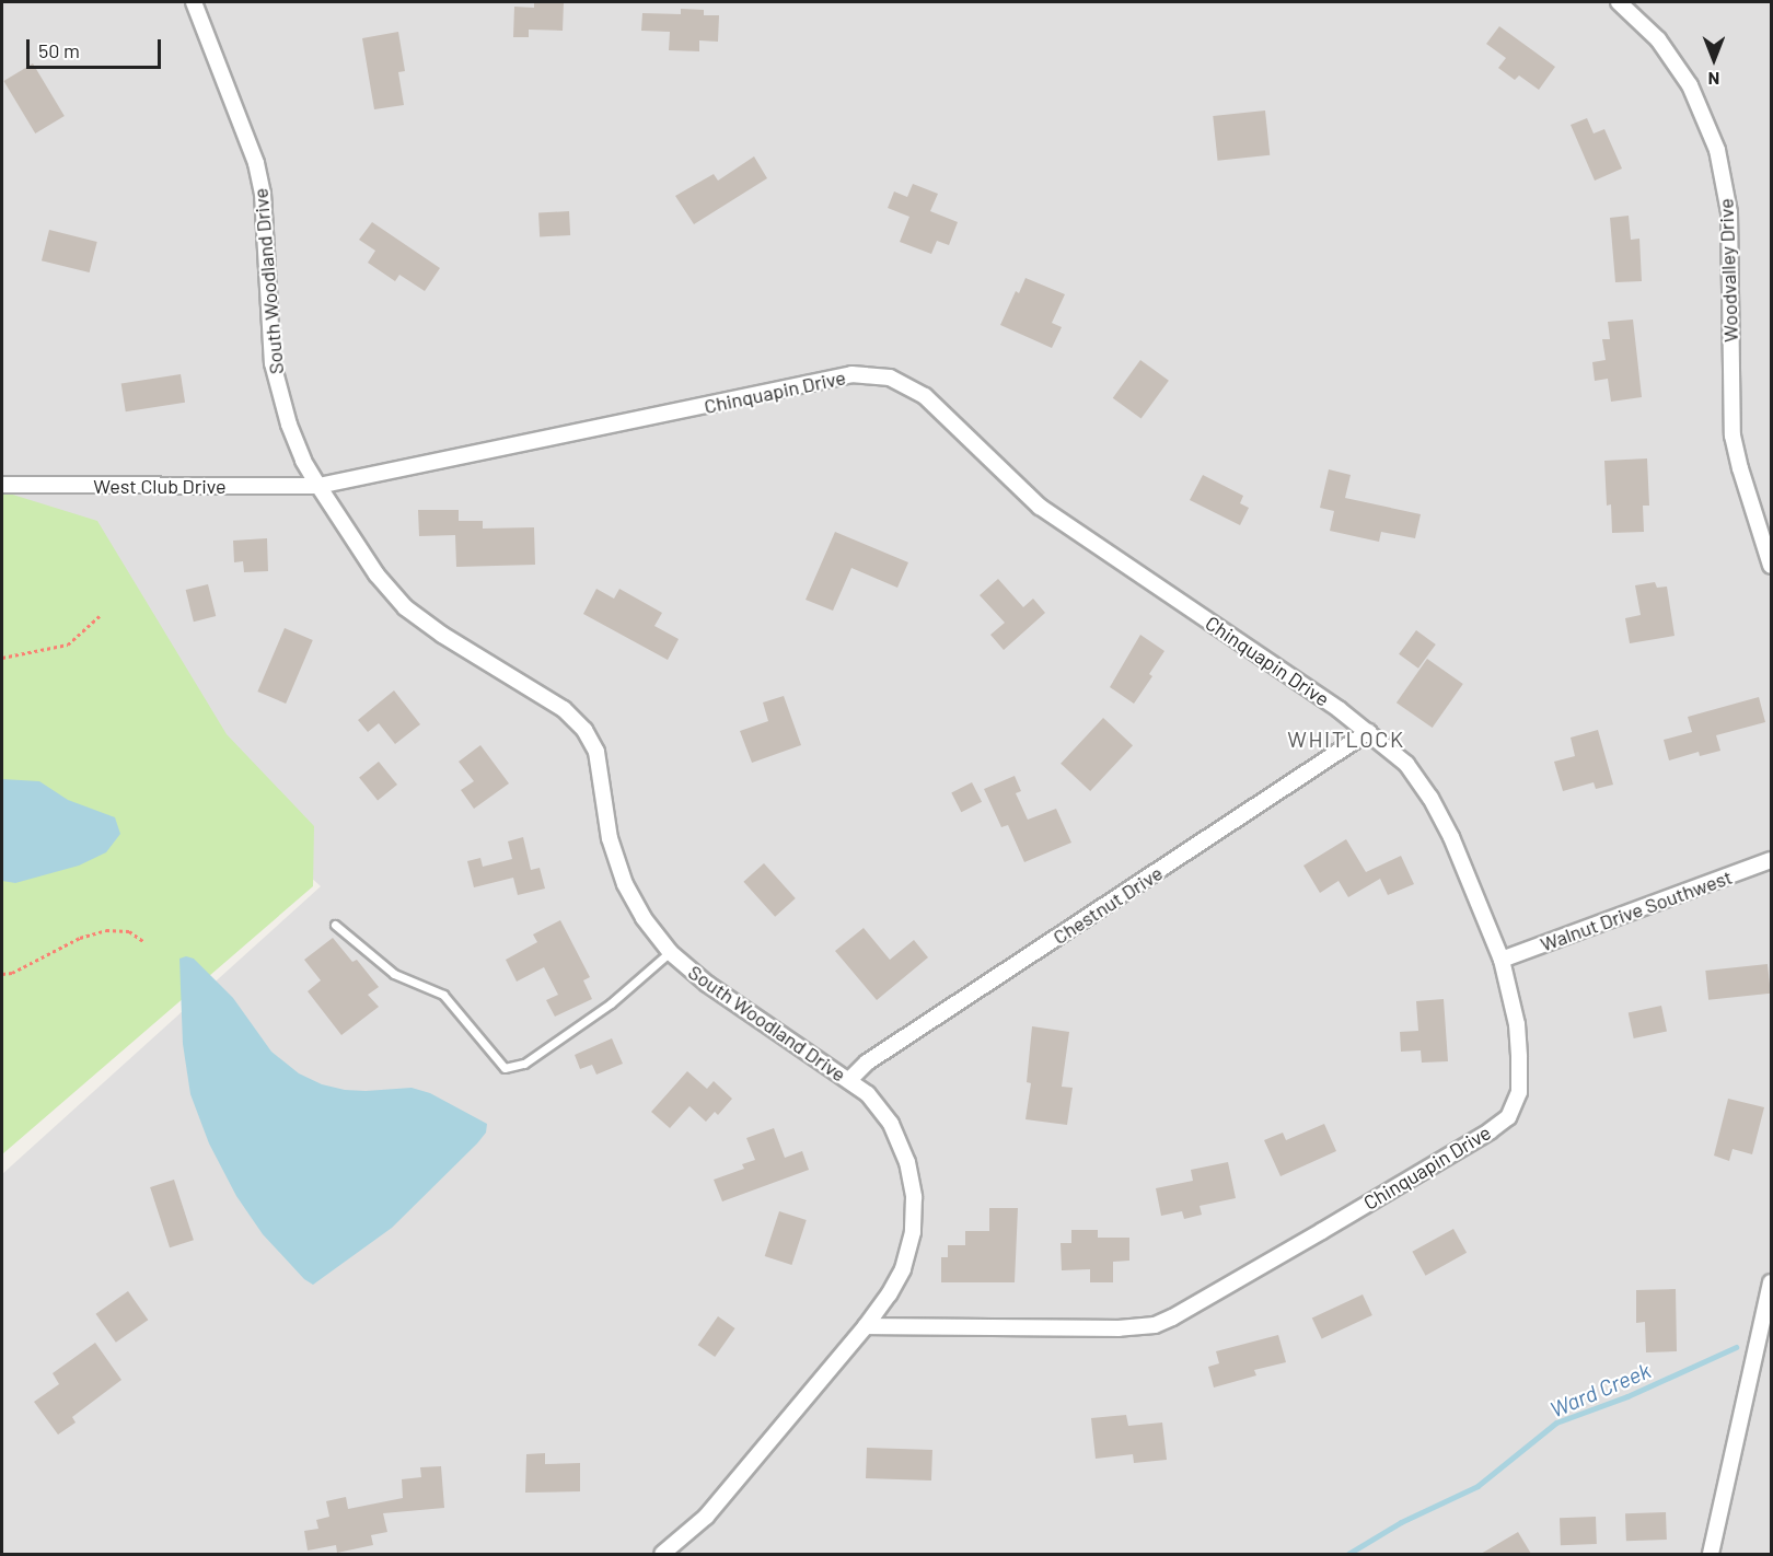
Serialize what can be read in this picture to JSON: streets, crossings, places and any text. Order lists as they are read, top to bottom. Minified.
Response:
{"streets":{"street":["Woodvalley Drive","South Woodland Drive","Chinquapin Drive","West Club Drive","Chestnut Drive","Walnut Drive Southwest"]},"crossings":[["South Woodland Drive","Chinquapin Drive"],["South Woodland Drive","West Club Drive"],["South Woodland Drive","Chestnut Drive"],["Chinquapin Drive","West Club Drive"],["Chinquapin Drive","Chestnut Drive"],["Chinquapin Drive","Walnut Drive Southwest"]],"districts":["WHITLOCK"],"water":["Ward Creek"],"scale_bar":"50 m","north":"bottom"}
